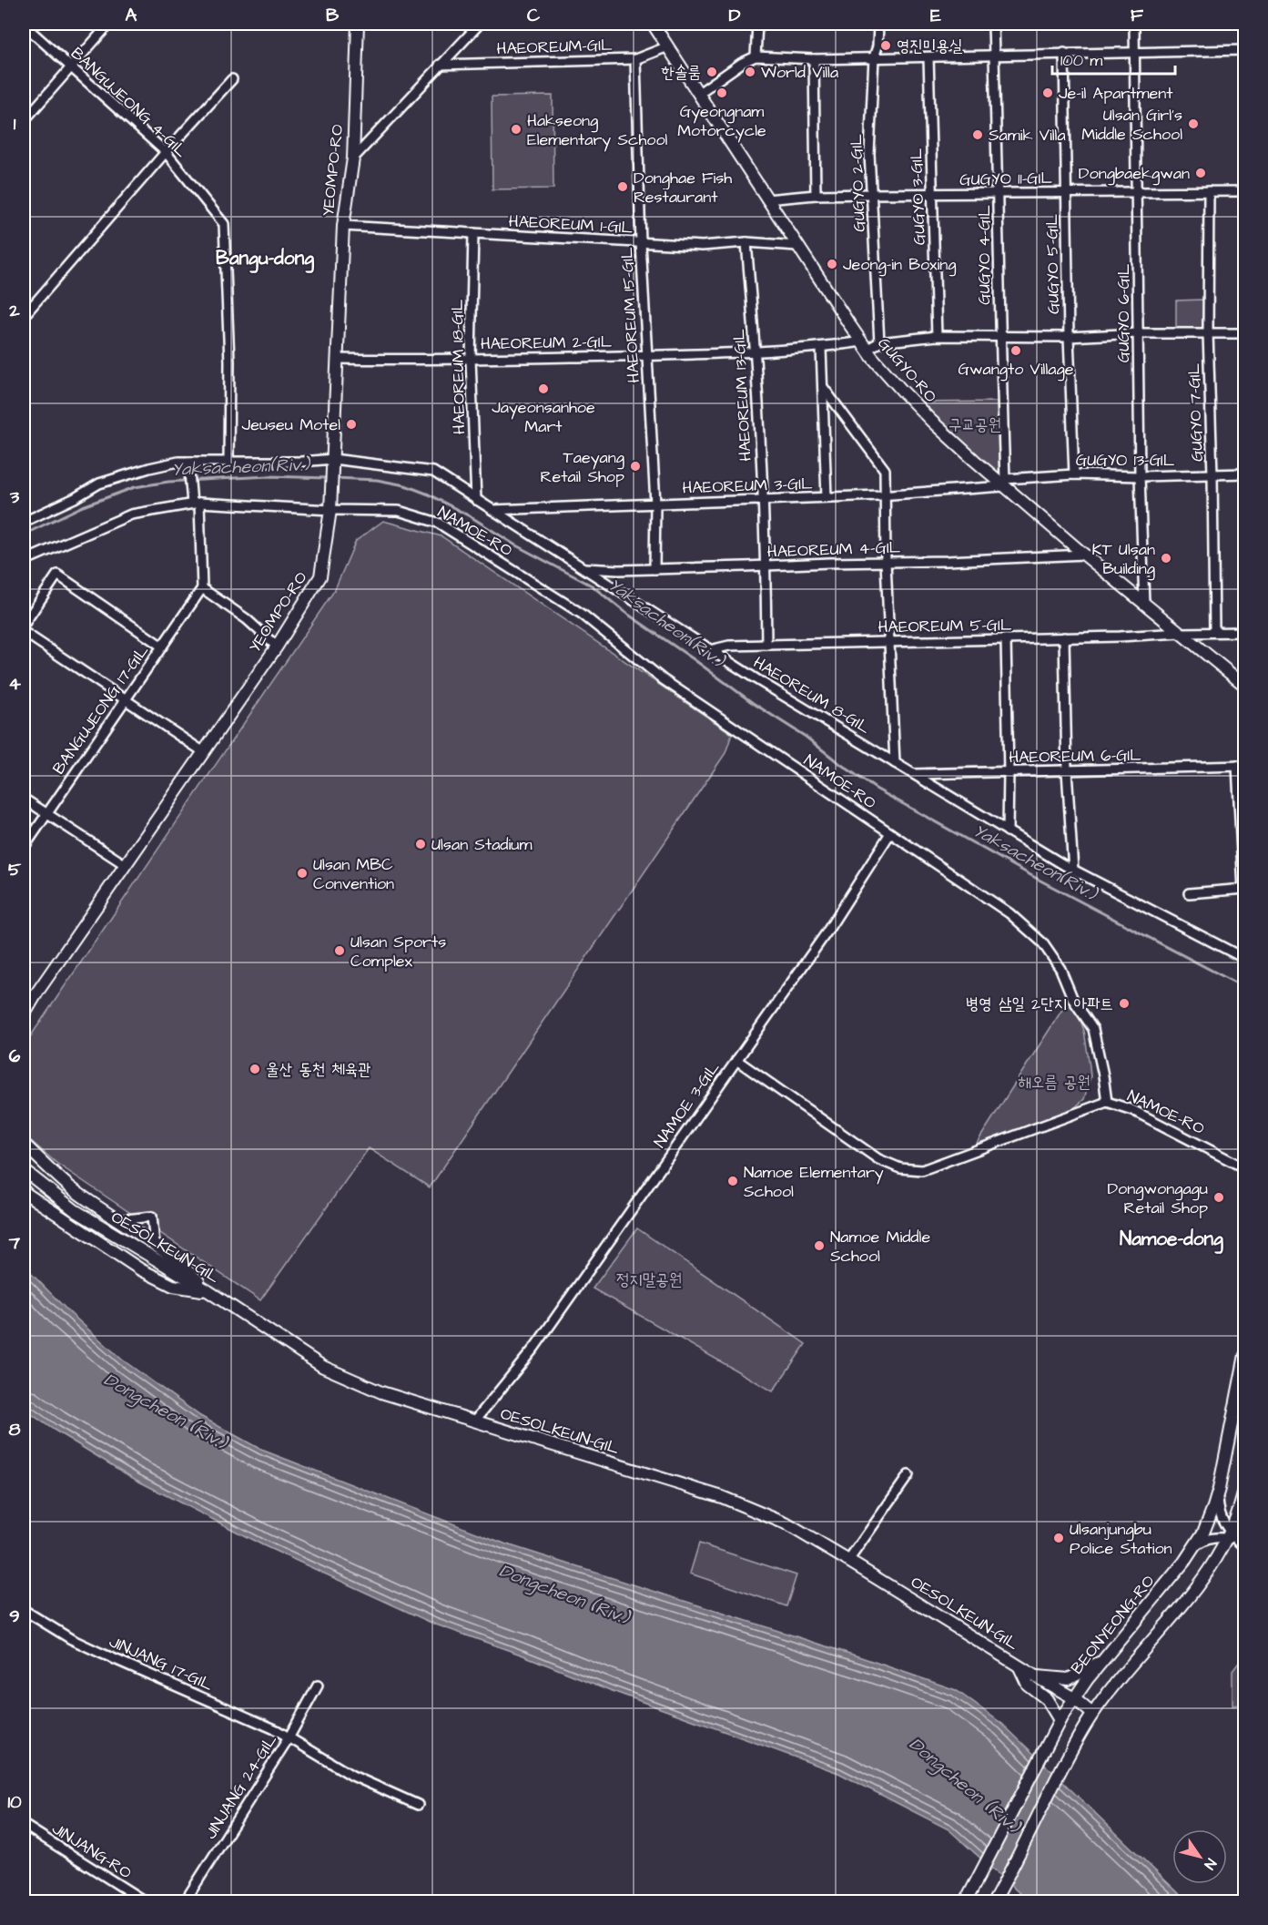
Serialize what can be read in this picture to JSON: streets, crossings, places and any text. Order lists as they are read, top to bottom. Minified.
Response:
{"streets":{"main road":["YEOMPO-RO","GUGYO-RO","OESOLKEUN-GIL","BEONYEONG-RO"],"street":["HAEOREUM-GIL","BANGUJEONG 4-GIL","GUGYO 11-GIL","GUGYO 2-GIL","GUGYO 3-GIL","HAEOREUM 1-GIL","GUGYO 4-GIL","GUGYO 5-GIL","GUGYO 6-GIL","HAEOREUM 15-GIL","HAEOREUM 2-GIL","HAEOREUM 18-GIL","HAEOREUM 13-GIL","GUGYO 7-GIL","GUGYO 13-GIL","HAEOREUM 3-GIL","NAMOE-RO","HAEOREUM 4-GIL","HAEOREUM 5-GIL","HAEOREUM 8-GIL","BANGUJEONG 17-GIL","HAEOREUM 6-GIL","NAMOE 3-GIL","JINJANG 17-GIL","JINJANG 24-GIL","JINJANG-RO"]},"crossings":[["HAEOREUM-GIL","YEOMPO-RO"],["HAEOREUM-GIL","HAEOREUM 15-GIL"],["HAEOREUM-GIL","GUGYO-RO"],["BANGUJEONG 4-GIL","HAEOREUM 8-GIL"],["YEOMPO-RO","HAEOREUM 1-GIL"],["YEOMPO-RO","HAEOREUM 2-GIL"],["YEOMPO-RO","NAMOE-RO"],["YEOMPO-RO","HAEOREUM 8-GIL"],["GUGYO 11-GIL","GUGYO 2-GIL"],["GUGYO 11-GIL","GUGYO 3-GIL"],["GUGYO 11-GIL","GUGYO 4-GIL"],["GUGYO 11-GIL","GUGYO 5-GIL"],["GUGYO 11-GIL","GUGYO 6-GIL"],["GUGYO 11-GIL","GUGYO-RO"],["GUGYO 11-GIL","GUGYO 7-GIL"],["HAEOREUM 1-GIL","HAEOREUM 15-GIL"],["HAEOREUM 1-GIL","HAEOREUM 18-GIL"],["HAEOREUM 1-GIL","GUGYO-RO"],["HAEOREUM 1-GIL","HAEOREUM 13-GIL"],["GUGYO 4-GIL","GUGYO-RO"],["GUGYO 4-GIL","GUGYO 13-GIL"],["GUGYO 4-GIL","HAEOREUM 3-GIL"],["GUGYO 5-GIL","GUGYO 13-GIL"],["GUGYO 6-GIL","GUGYO-RO"],["GUGYO 6-GIL","GUGYO 13-GIL"],["HAEOREUM 15-GIL","HAEOREUM 2-GIL"],["HAEOREUM 15-GIL","HAEOREUM 3-GIL"],["HAEOREUM 15-GIL","HAEOREUM 4-GIL"],["HAEOREUM 2-GIL","HAEOREUM 18-GIL"],["HAEOREUM 2-GIL","GUGYO-RO"],["HAEOREUM 2-GIL","HAEOREUM 13-GIL"],["HAEOREUM 18-GIL","HAEOREUM 8-GIL"],["GUGYO-RO","GUGYO 13-GIL"],["GUGYO-RO","HAEOREUM 3-GIL"],["GUGYO-RO","HAEOREUM 4-GIL"],["GUGYO-RO","HAEOREUM 5-GIL"],["HAEOREUM 13-GIL","HAEOREUM 3-GIL"],["HAEOREUM 13-GIL","HAEOREUM 4-GIL"],["HAEOREUM 13-GIL","HAEOREUM 5-GIL"],["GUGYO 7-GIL","GUGYO 13-GIL"],["GUGYO 7-GIL","HAEOREUM 5-GIL"],["GUGYO 13-GIL","HAEOREUM 3-GIL"],["HAEOREUM 3-GIL","HAEOREUM 8-GIL"],["NAMOE-RO","NAMOE 3-GIL"],["HAEOREUM 4-GIL","HAEOREUM 8-GIL"],["HAEOREUM 5-GIL","HAEOREUM 8-GIL"],["HAEOREUM 8-GIL","HAEOREUM 6-GIL"],["NAMOE 3-GIL","OESOLKEUN-GIL"],["OESOLKEUN-GIL","BEONYEONG-RO"],["JINJANG 17-GIL","JINJANG 24-GIL"]],"districts":["Bangu-dong","Namoe-dong"],"water":["Yaksacheon(Riv.)","Dongcheon (Riv.)"],"parks":["구교공원","해오름 공원","정지말공원"],"places":["영진미용실","한솔룸","World Villa","Gyeongnam Motorcycle","Je-il Apartment","Ulsan Girl's Middle School","Hakseong Elementary School","Samik Villa","Dongbaekgwan","Donghae Fish Restaurant","Jeong-in Boxing","Gwangto Village","Jayeonsanhoe Mart","Jeuseu Motel","Taeyang Retail Shop","KT Ulsan Building","Ulsan Stadium","Ulsan MBC Convention","Ulsan Sports Complex","병영 삼일 2단지 아파트","울산 동천 체육관","Namoe Elementary School","Dongwongagu Retail Shop","Namoe Middle School","Ulsanjungbu Police Station"],"scale_bar":"100 m","north":"bottom right","grid":{"columns":["A","B","C","D","E","F"],"rows":["1","2","3","4","5","6","7","8","9","10"]}}
